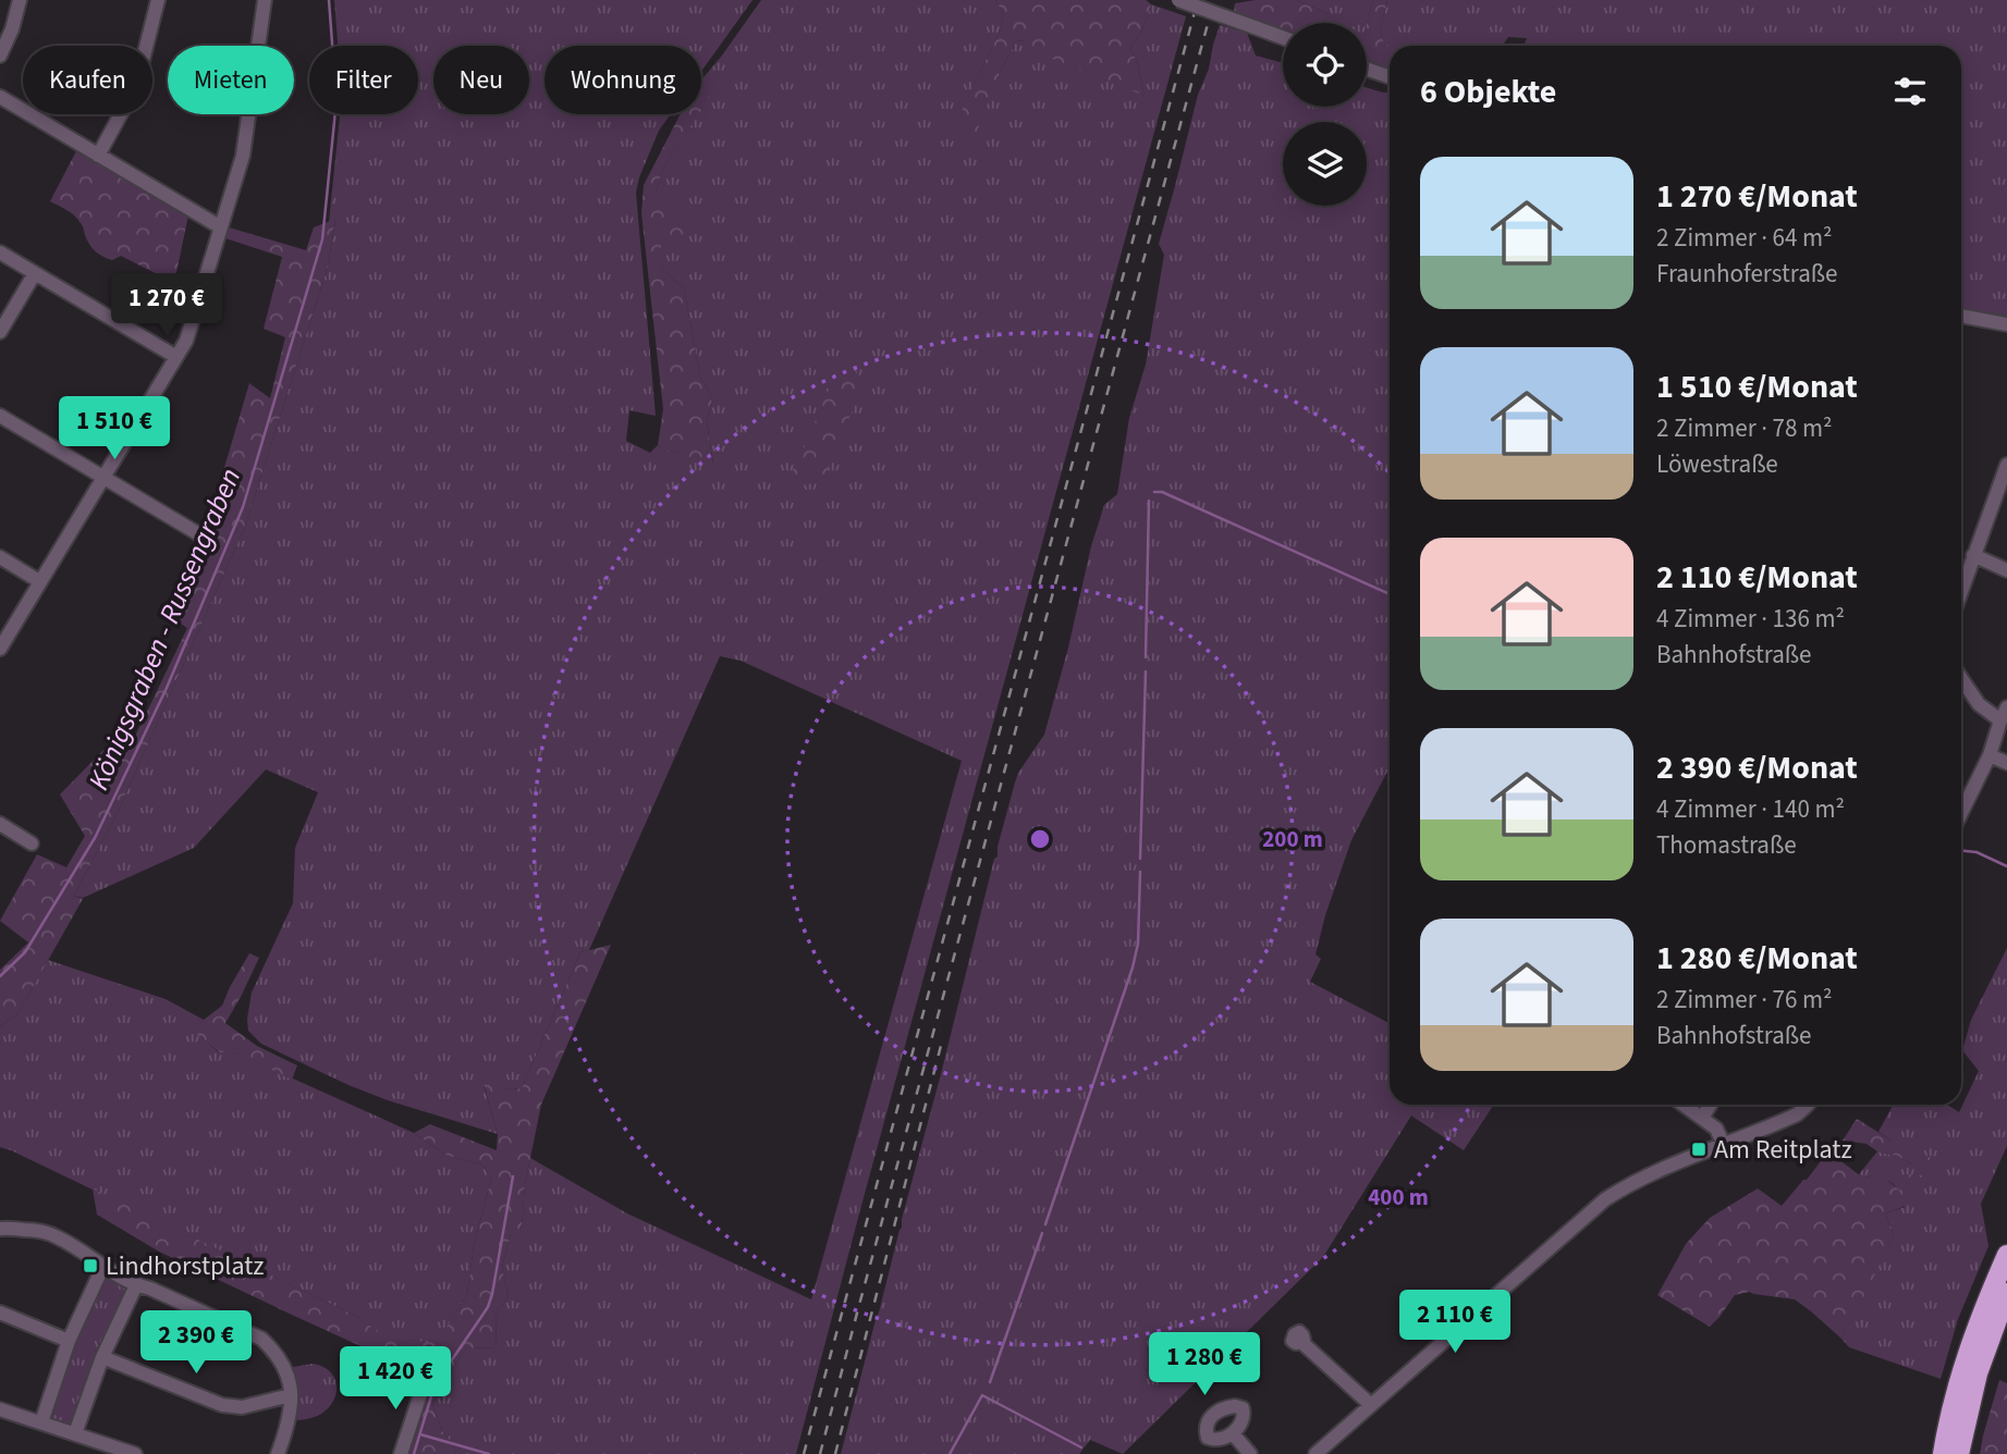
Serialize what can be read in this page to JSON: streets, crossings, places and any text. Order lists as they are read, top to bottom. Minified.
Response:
{"water":["Königsgraben - Russengraben"],"places":{"transit":["Am Reitplatz","Lindhorstplatz"]},"page":{"chip":["Kaufen","Mieten","Filter","Neu","Wohnung"],"heading":"6 Objekte","list":[{"name":"1 270 €/Monat","note":"2 Zimmer · 64 m² · Fraunhoferstraße"},{"name":"1 510 €/Monat","note":"2 Zimmer · 78 m² · Löwestraße"},{"name":"2 110 €/Monat","note":"4 Zimmer · 136 m² · Bahnhofstraße"},{"name":"2 390 €/Monat","note":"4 Zimmer · 140 m² · Thomastraße"},{"name":"1 280 €/Monat","note":"2 Zimmer · 76 m² · Bahnhofstraße"}],"price":["1 270 €","1 510 €","2 110 €","2 390 €","1 280 €","1 420 €"]},"rings":["200 m","400 m"]}
